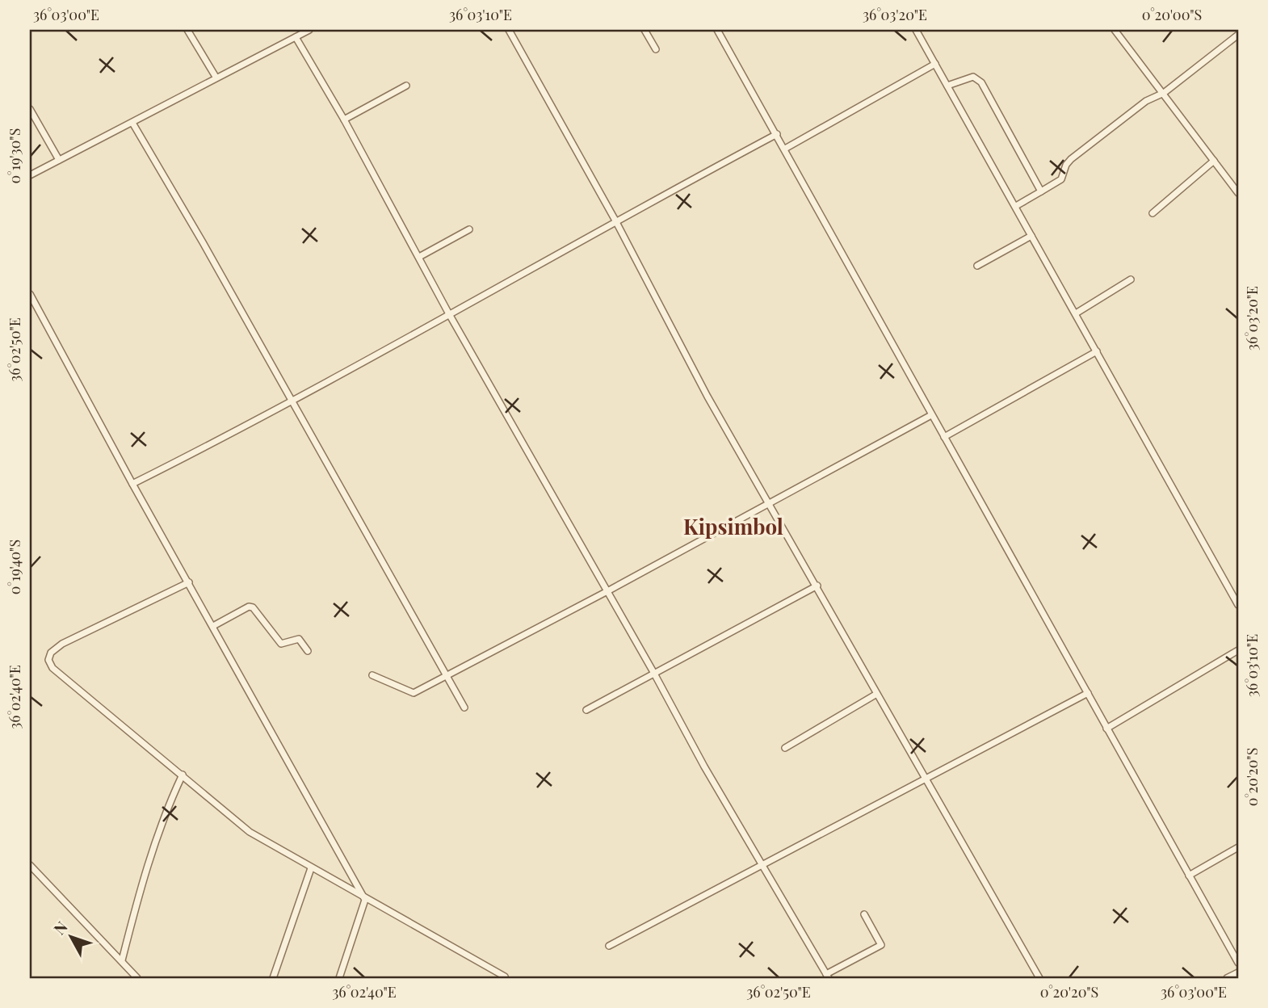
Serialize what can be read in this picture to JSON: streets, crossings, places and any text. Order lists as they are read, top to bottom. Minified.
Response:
{"districts":["Kipsimbol"],"north":"top left","coordinates":["36°03'00\"E","36°03'10\"E","36°03'20\"E","0°20'00\"S","0°19'30\"S","36°02'50\"E","0°19'40\"S","36°02'40\"E","0°20'20\"S"]}
